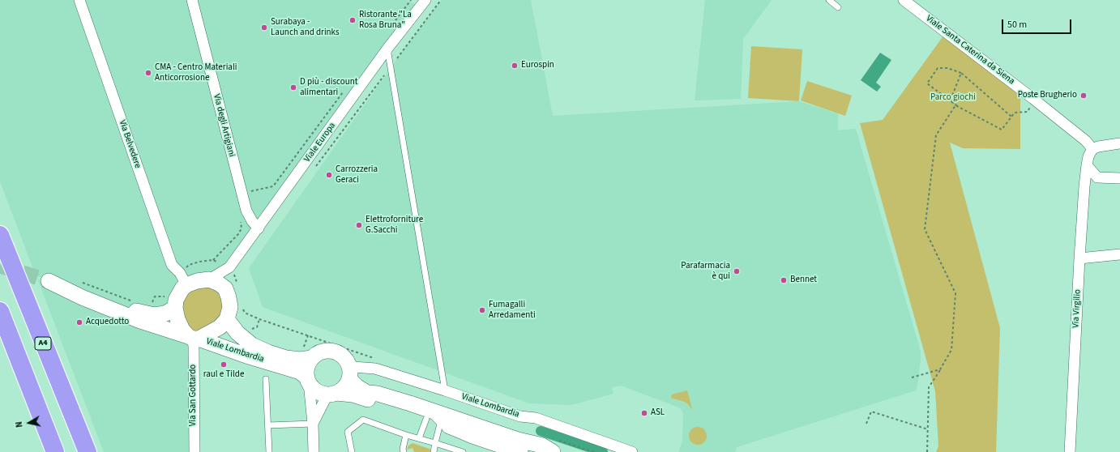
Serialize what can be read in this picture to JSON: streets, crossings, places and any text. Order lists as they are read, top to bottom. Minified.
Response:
{"streets":{"highway":["A4"],"main road":["Viale Lombardia"],"street":["Viale Santa Caterina da Siena","Via degli Artigiani","Viale Europa","Via Belvedere","Via Virgilio","Via San Gottardo"]},"crossings":[["Viale Santa Caterina da Siena","Via Virgilio"],["Via degli Artigiani","Viale Europa"],["Viale Europa","Via Belvedere"],["Viale Europa","Viale Lombardia"],["Viale Europa","Via San Gottardo"],["Via Belvedere","Viale Lombardia"],["Via Belvedere","Via San Gottardo"],["Viale Lombardia","Via San Gottardo"]],"parks":["Parco giochi"],"places":["Ristorante \"La Rosa Bruna\"","Surabaya - Launch and drinks","Eurospin","CMA - Centro Materiali Anticorrosione","D più - discount alimentari","Poste Brugherio","Carrozzeria Geraci","Elettroforniture G.Sacchi","Parafarmacia è qui","Bennet","Fumagalli Arredamenti","Acquedotto","raul e Tilde","ASL"],"scale_bar":"50 m","north":"left"}
